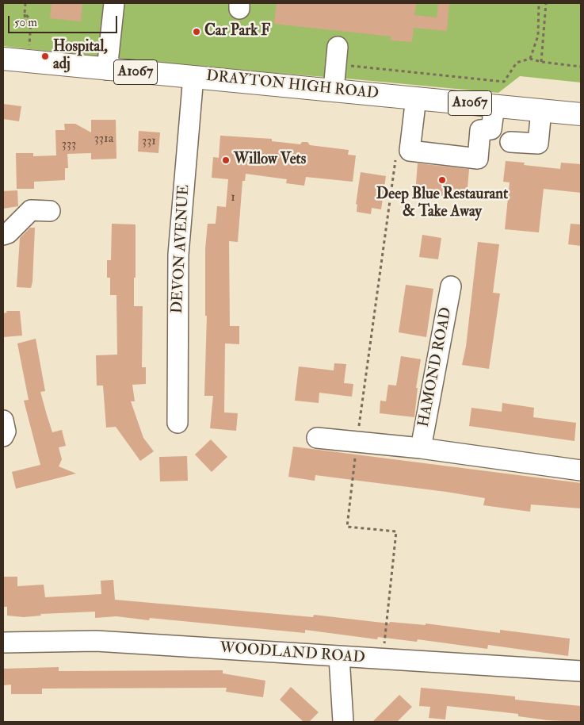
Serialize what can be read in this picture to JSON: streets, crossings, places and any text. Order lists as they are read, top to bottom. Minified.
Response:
{"streets":{"main road":["A1067","DRAYTON HIGH ROAD"],"street":["DEVON AVENUE","HAMOND ROAD","WOODLAND ROAD"]},"crossings":[["DRAYTON HIGH ROAD","DEVON AVENUE"]],"places":["Car Park F","Hospital, adj","Willow Vets","Deep Blue Restaurant & Take Away"],"house_numbers":["331a","331","333","1"],"scale_bar":"50 m"}
